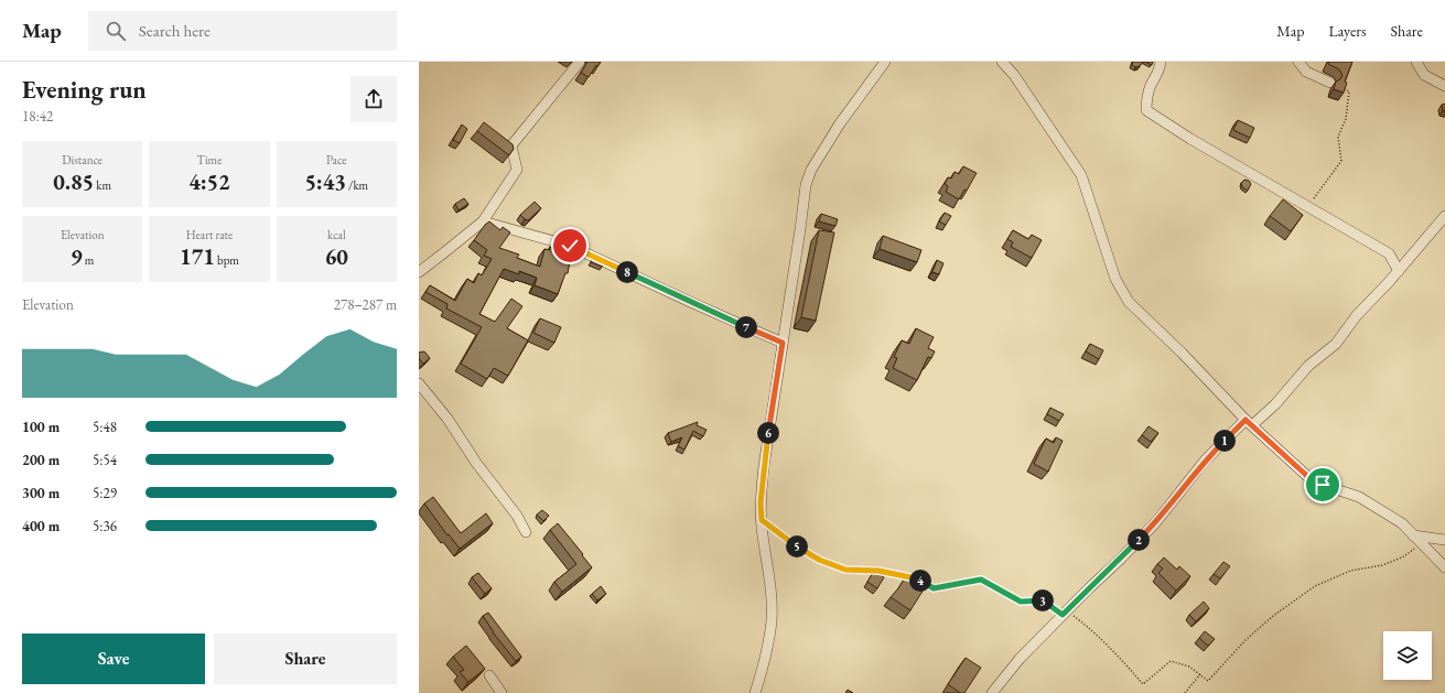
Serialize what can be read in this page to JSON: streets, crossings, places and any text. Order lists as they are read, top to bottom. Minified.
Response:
{"page":{"header":"Map","search":"Search here","nav":["Map","Layers","Share"],"heading":["Evening run","18:42"],"stats":[["Distance","0.85 km"],["Time","4:52"],["Pace","5:43 /km"],["Elevation","9 m"],["Heart rate","171 bpm"],["kcal","60"]],"pins":["8","7","6","1","2","5","4","3"],"chart":["Elevation","278–287 m"],"list":[{"name":"100 m","note":"5:48"},{"name":"200 m","note":"5:54"},{"name":"300 m","note":"5:29"},{"name":"400 m","note":"5:36"}],"buttons":["Save","Share"]}}
